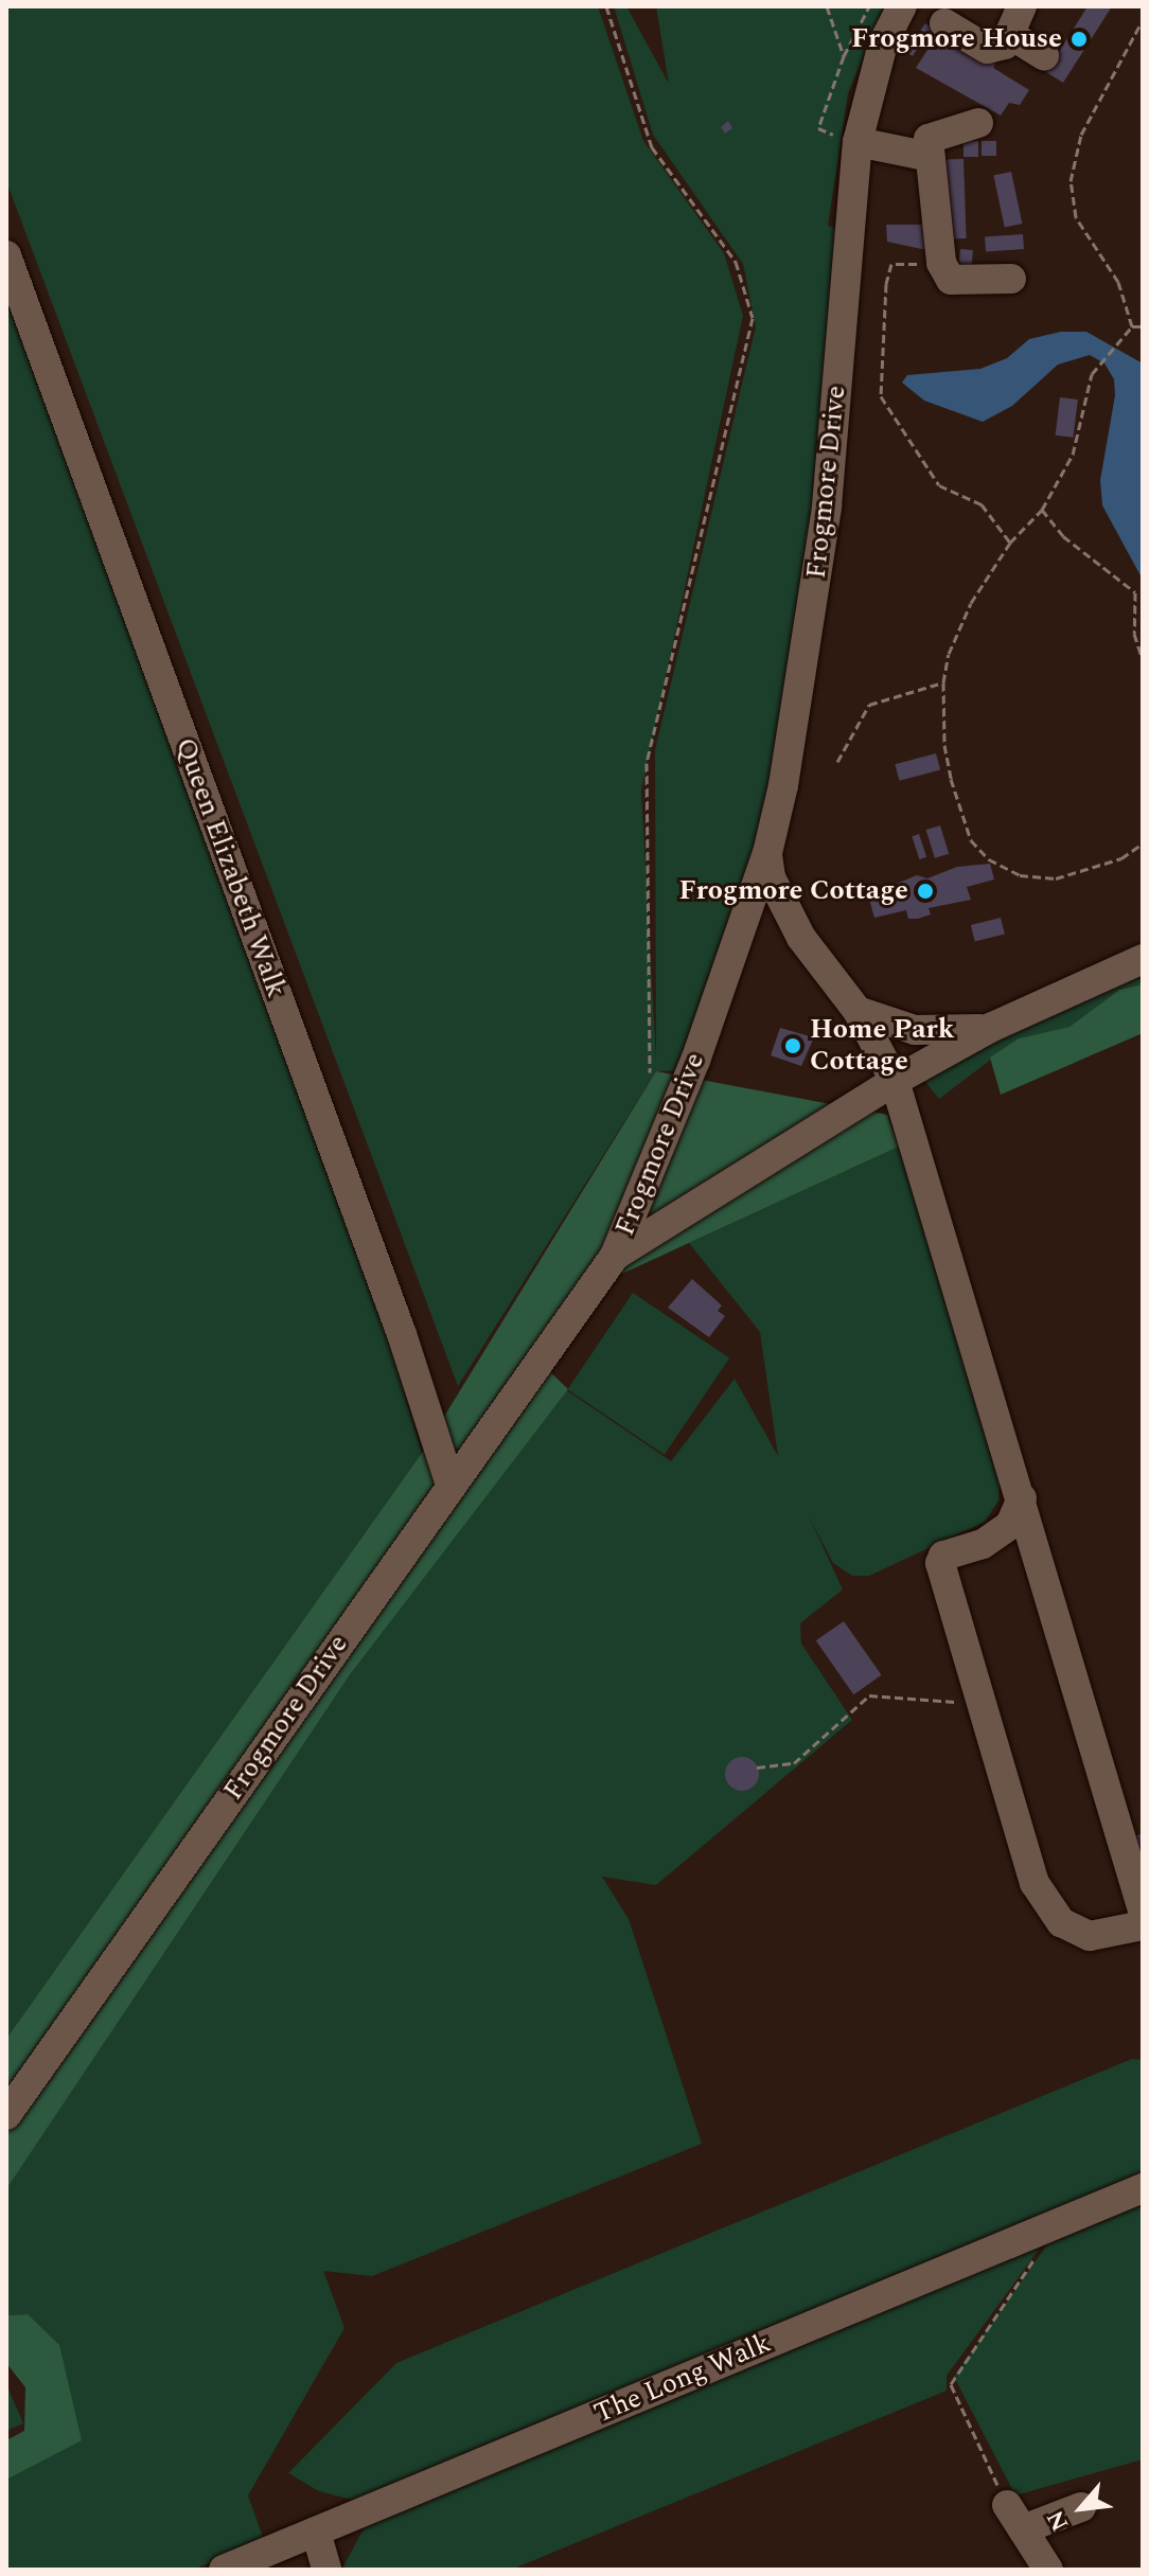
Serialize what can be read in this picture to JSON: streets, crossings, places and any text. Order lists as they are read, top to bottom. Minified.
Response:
{"streets":{"street":["Frogmore Drive","Queen Elizabeth Walk","The Long Walk"]},"crossings":[["Frogmore Drive","Queen Elizabeth Walk"]],"places":["Frogmore House","Frogmore Cottage","Home Park Cottage"],"north":"bottom left"}
